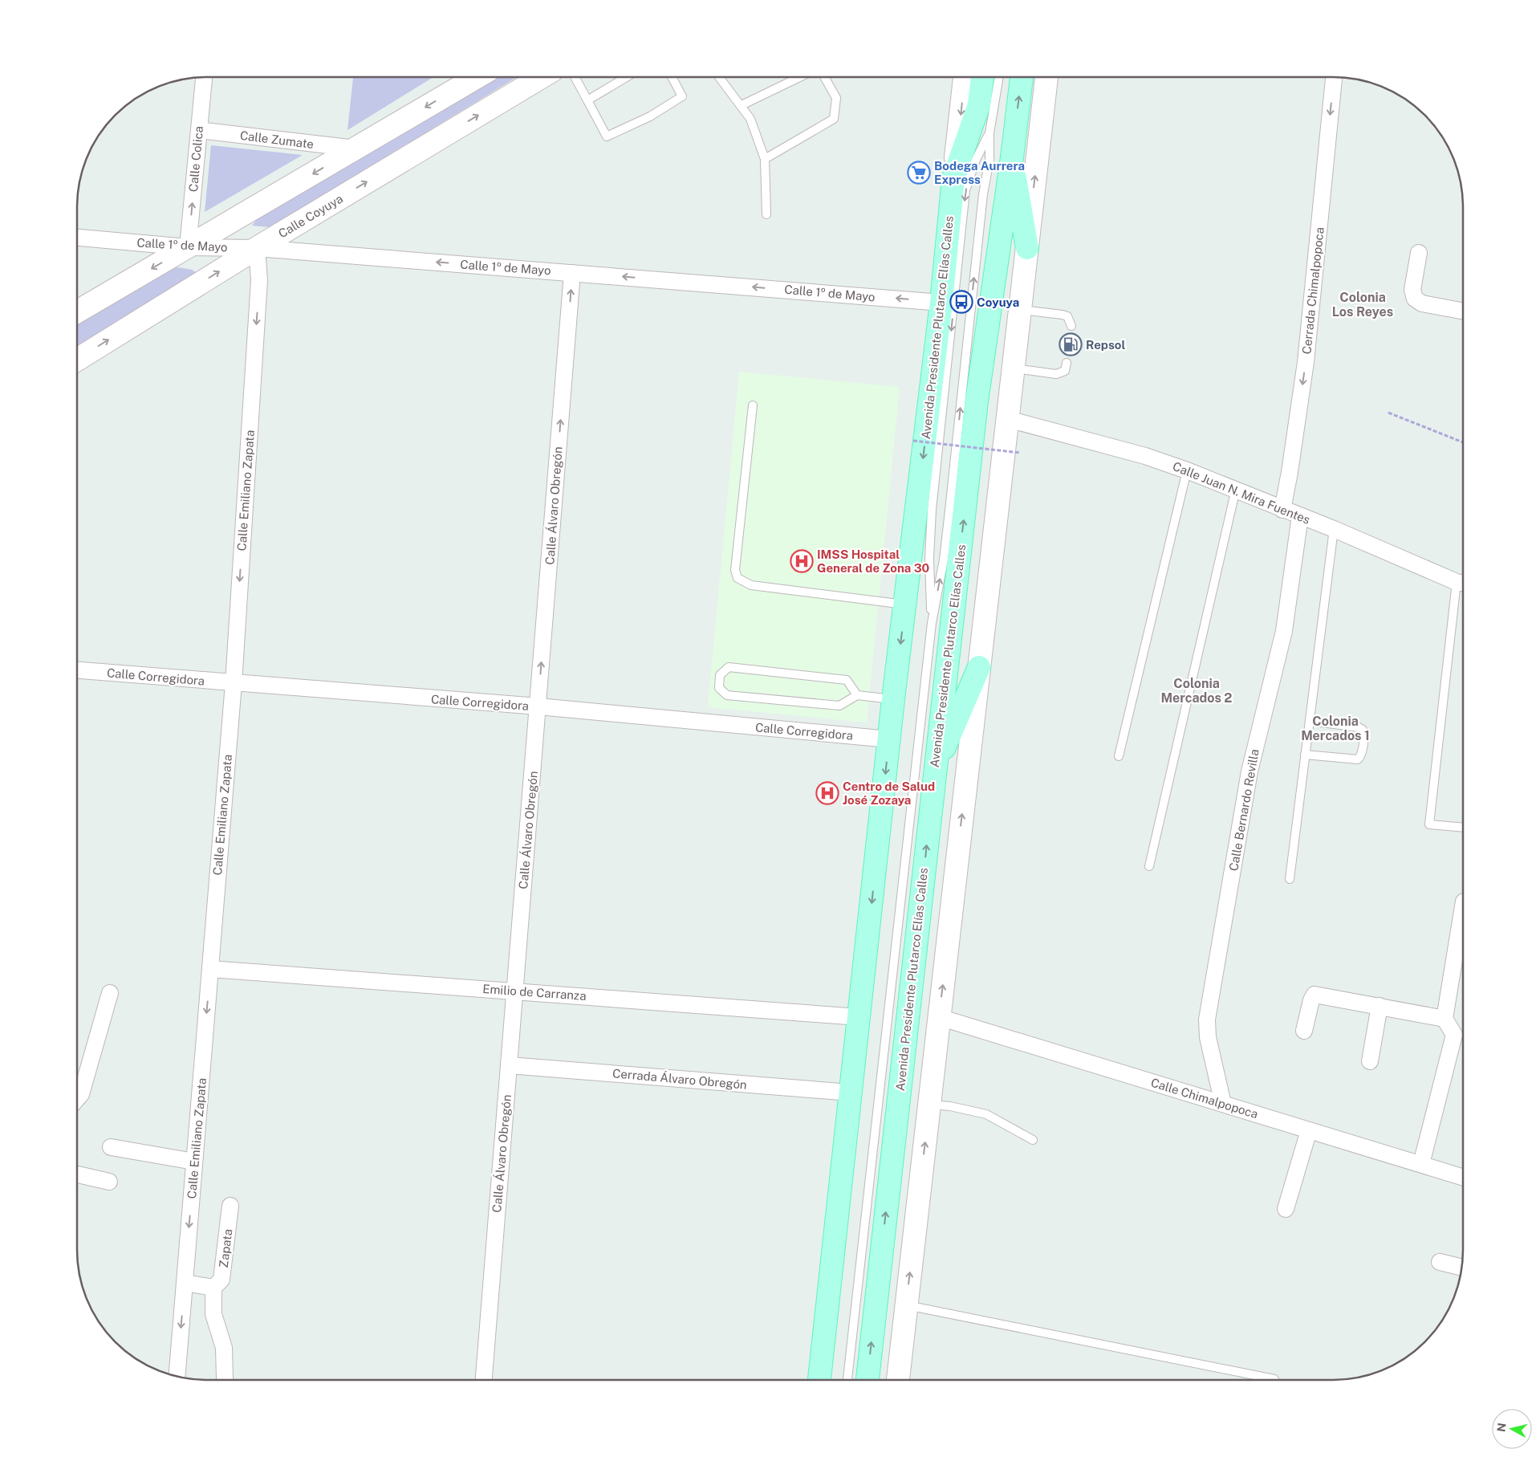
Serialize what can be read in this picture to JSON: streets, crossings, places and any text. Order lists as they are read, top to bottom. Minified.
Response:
{"streets":{"main road":["Avenida Presidente Plutarco Elías Calles"],"street":["Calle Zumate","Calle Colica","Calle Coyuya","Calle 1º de Mayo","Cerrada Chimalpopoca","Calle Emiliano Zapata","Calle Juan N. Mira Fuentes","Calle Álvaro Obregón","Calle Corregidora","Calle Bernardo Revilla","Emilio de Carranza","Cerrada Álvaro Obregón","Calle Chimalpopoca","Zapata"]},"crossings":[["Calle Zumate","Calle Colica"],["Calle Colica","Calle 1º de Mayo"],["Calle Coyuya","Calle 1º de Mayo"],["Calle Coyuya","Calle Emiliano Zapata"],["Calle 1º de Mayo","Avenida Presidente Plutarco Elías Calles"],["Calle 1º de Mayo","Calle Emiliano Zapata"],["Calle 1º de Mayo","Calle Álvaro Obregón"],["Cerrada Chimalpopoca","Calle Juan N. Mira Fuentes"],["Avenida Presidente Plutarco Elías Calles","Calle Corregidora"],["Avenida Presidente Plutarco Elías Calles","Emilio de Carranza"],["Avenida Presidente Plutarco Elías Calles","Cerrada Álvaro Obregón"],["Calle Emiliano Zapata","Calle Corregidora"],["Calle Emiliano Zapata","Emilio de Carranza"],["Calle Juan N. Mira Fuentes","Calle Bernardo Revilla"],["Calle Álvaro Obregón","Calle Corregidora"],["Calle Álvaro Obregón","Emilio de Carranza"],["Calle Álvaro Obregón","Cerrada Álvaro Obregón"],["Calle Bernardo Revilla","Calle Chimalpopoca"]],"one_way":["Calle Colica","Calle 1º de Mayo","Cerrada Chimalpopoca","Calle Emiliano Zapata","Calle Álvaro Obregón"],"districts":["Colonia Los Reyes","Colonia Mercados 2","Colonia Mercados 1"],"places":{"supermarket":["Bodega Aurrera Express"],"bus stop":["Coyuya"],"fuel station":["Repsol"],"hospital":["IMSS Hospital General de Zona 30","Centro de Salud José Zozaya"]},"north":"left"}
